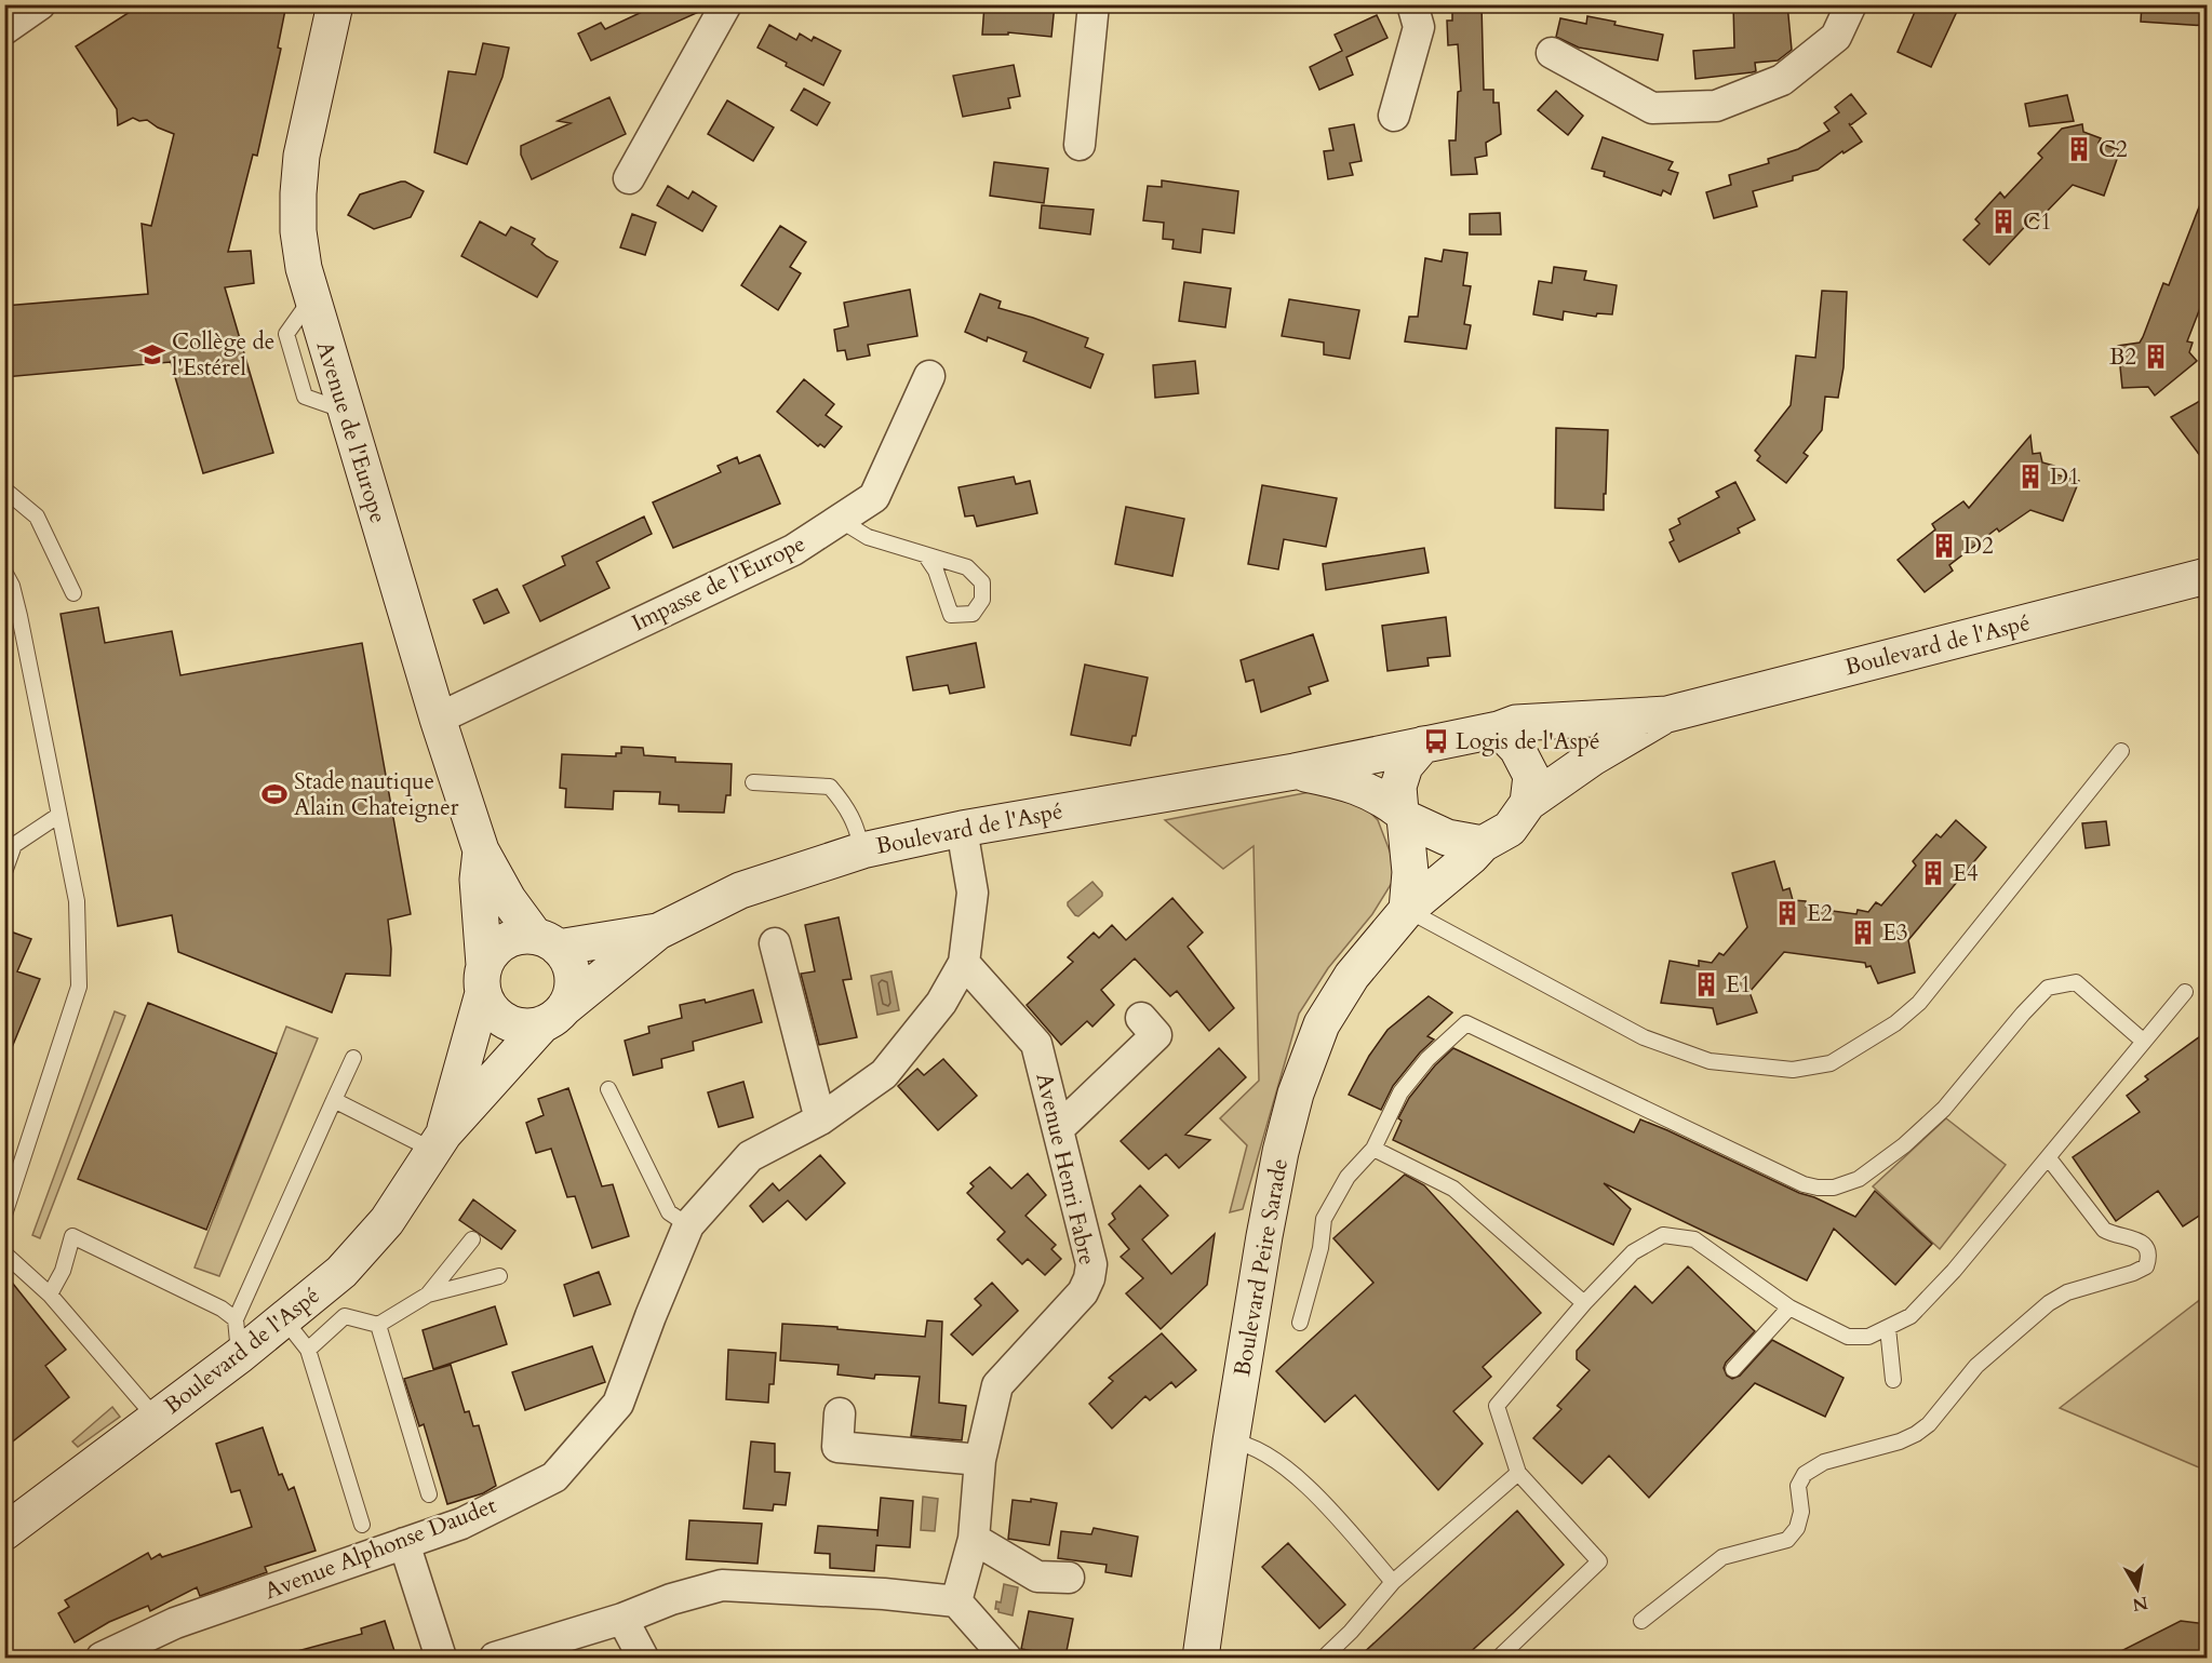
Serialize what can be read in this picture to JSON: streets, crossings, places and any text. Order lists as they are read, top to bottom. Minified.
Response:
{"streets":{"street":["Avenue de l'Europe","Impasse de l'Europe","Boulevard de l'Aspé","Avenue Henri Fabre","Boulevard Peire Sarade","Avenue Alphonse Daudet"]},"crossings":[["Avenue de l'Europe","Impasse de l'Europe"],["Avenue de l'Europe","Boulevard de l'Aspé"],["Boulevard de l'Aspé","Boulevard Peire Sarade"],["Boulevard de l'Aspé","Avenue Alphonse Daudet"],["Avenue Henri Fabre","Avenue Alphonse Daudet"]],"places":{"building":["C2","C1","B2","D1","D2","E4","E2","E3","E1"],"school or university":["Collège de l'Estérel"],"bus stop":["Logis de l'Aspé"],"sports":["Stade nautique Alain Chateigner"]},"north":"bottom"}
